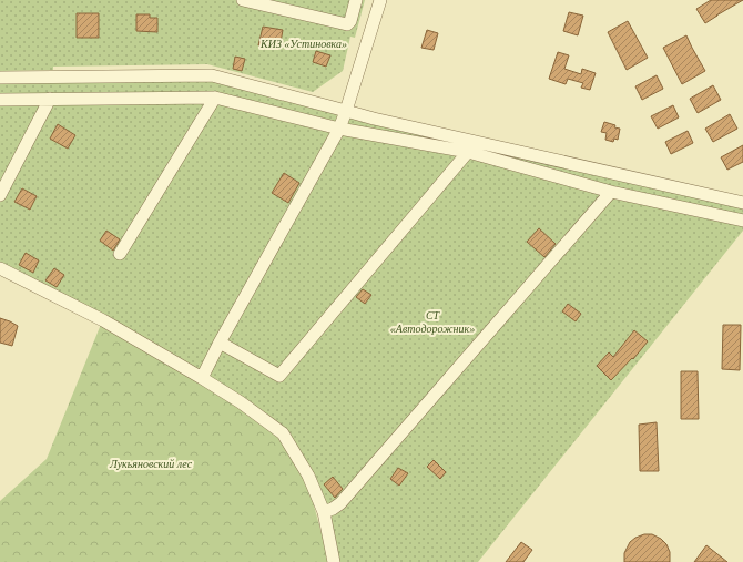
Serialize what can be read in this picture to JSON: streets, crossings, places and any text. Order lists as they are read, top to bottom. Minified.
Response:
{"parks":["КИЗ «Устиновка»","СТ «Автодорожник»","Лукьяновский лес"]}
